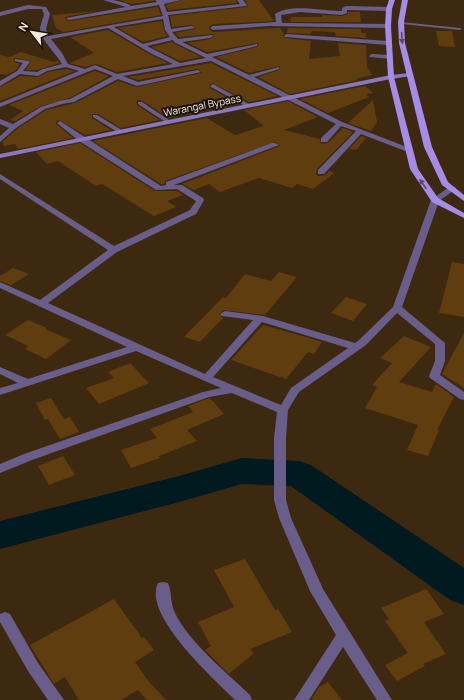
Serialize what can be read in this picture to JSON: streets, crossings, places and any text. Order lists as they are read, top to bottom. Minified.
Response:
{"streets":{"main road":["Warangal Bypass"]},"north":"top left"}
